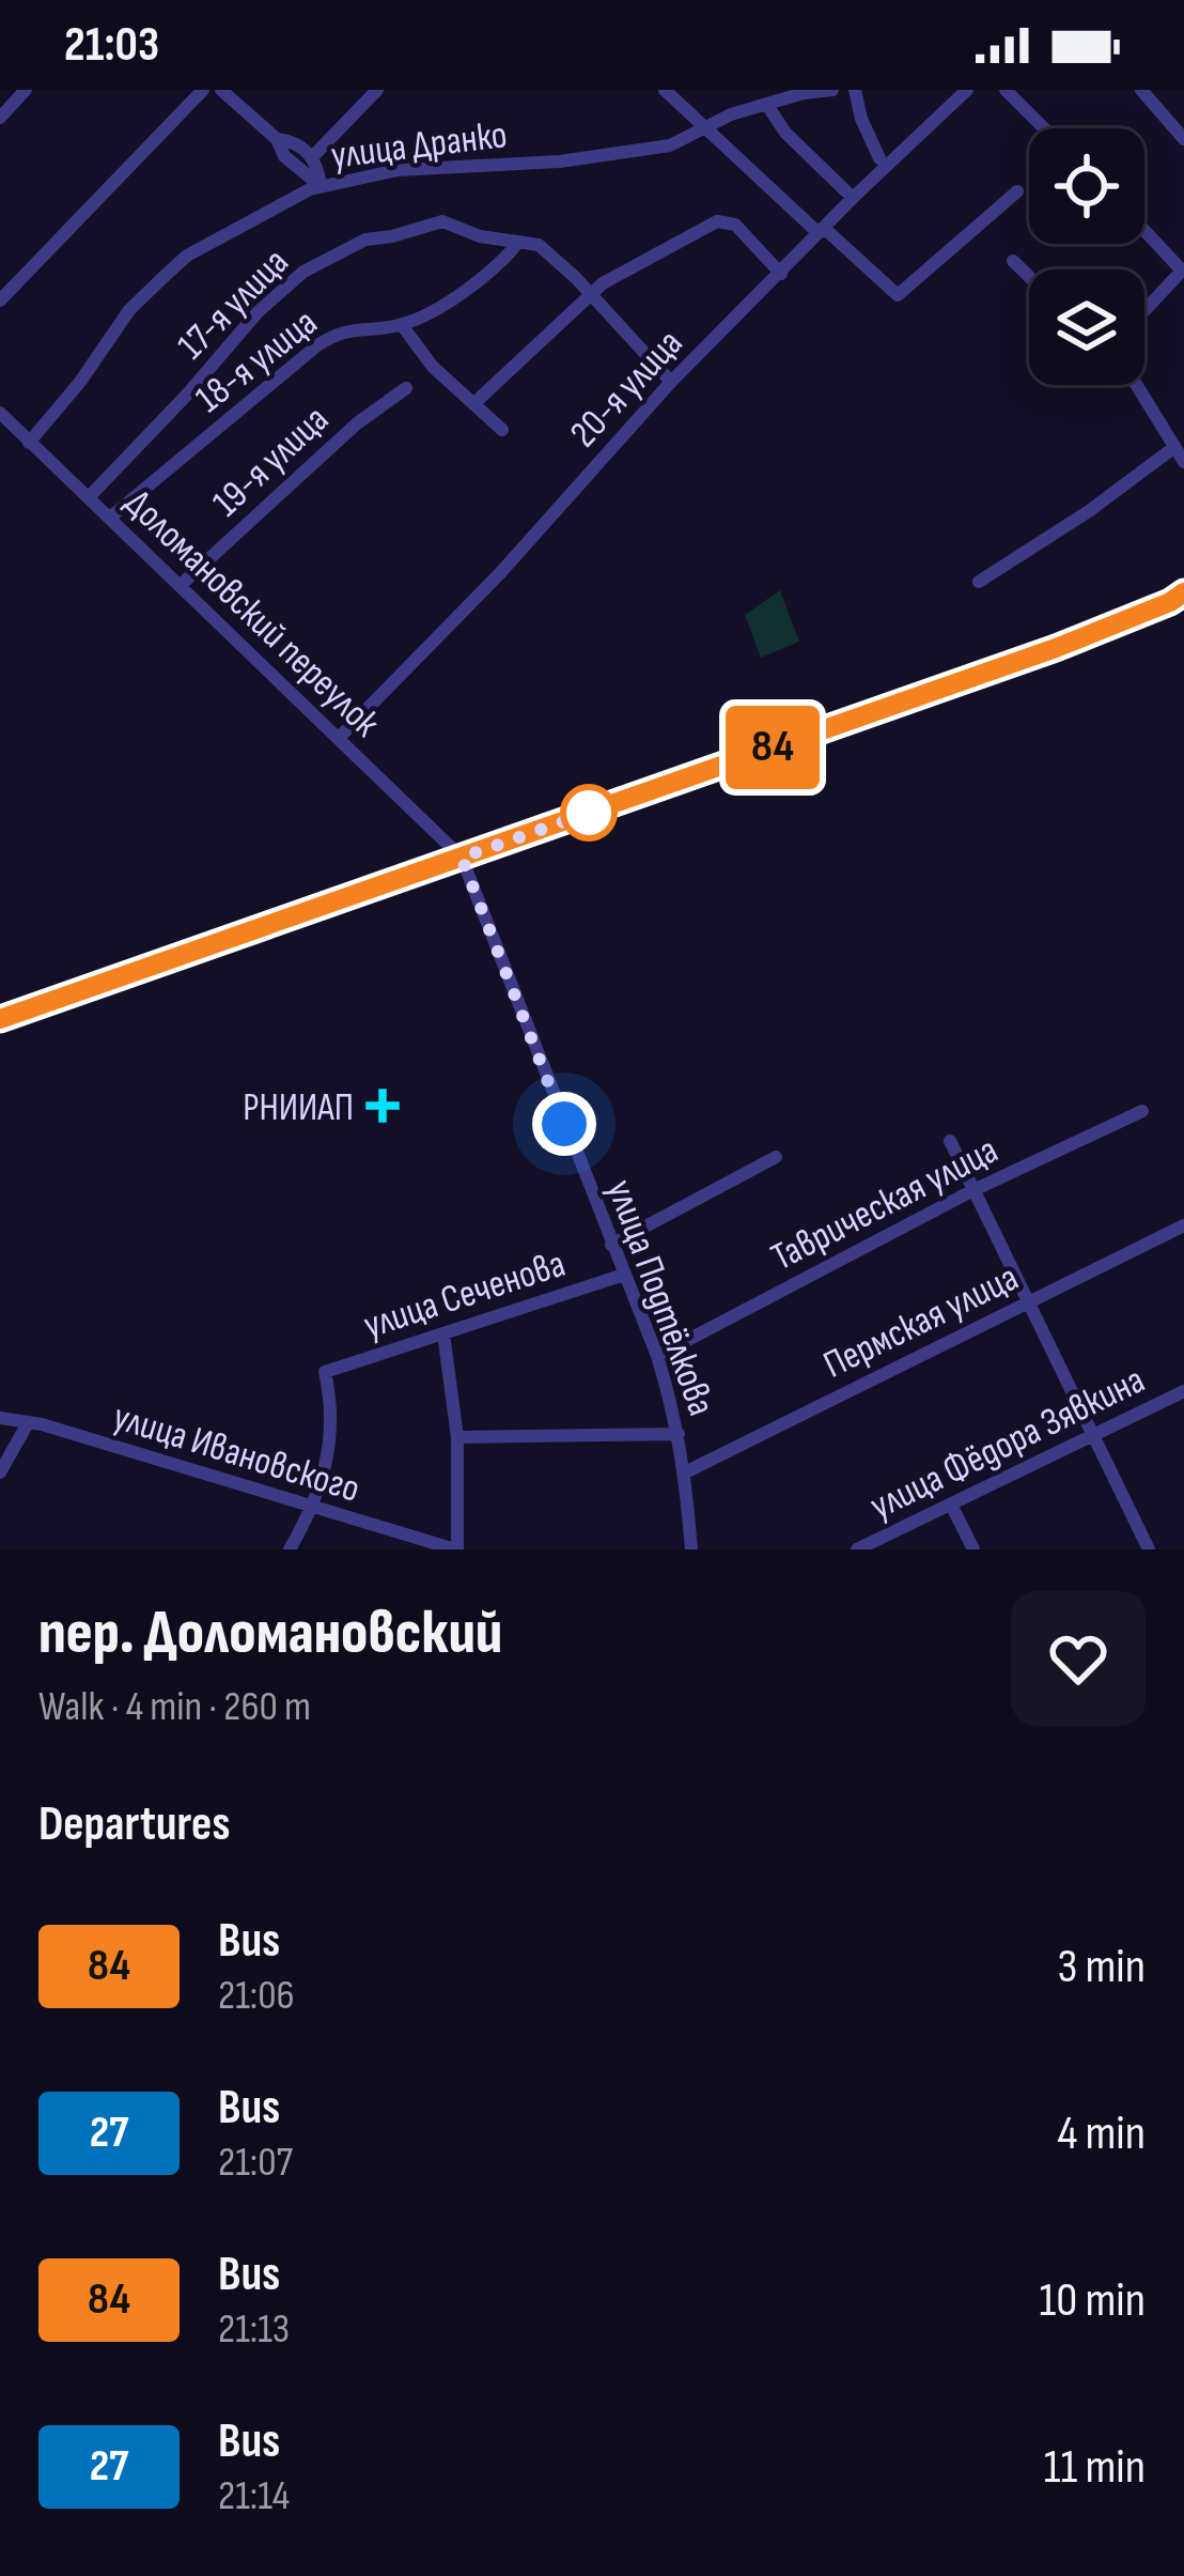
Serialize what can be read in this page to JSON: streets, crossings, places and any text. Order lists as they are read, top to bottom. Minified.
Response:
{"streets":{"street":["улица Дранко","17-я улица","18-я улица","20-я улица","19-я улица","Доломановский переулок","Таврическая улица","улица Сеченова","улица Подтёлкова","Пермская улица","улица Фёдора Зявкина","улица Ивановского"]},"crossings":[["улица Дранко","Доломановский переулок"],["17-я улица","18-я улица"],["17-я улица","20-я улица"],["17-я улица","Доломановский переулок"],["18-я улица","Доломановский переулок"],["20-я улица","Доломановский переулок"],["19-я улица","Доломановский переулок"],["Доломановский переулок","улица Подтёлкова"],["Таврическая улица","улица Подтёлкова"],["улица Сеченова","улица Подтёлкова"],["улица Сеченова","улица Ивановского"],["улица Подтёлкова","Пермская улица"]],"places":{"health":["РНИИАП"]},"lines":["bus line 84"],"page":{"status":"21:03","on_map":"84","heading":[["пер. Доломановский","Walk · 4 min · 260 m"],"Departures"],"list":[{"mark":"84","name":"Bus","note":"21:06","value":"3 min"},{"mark":"27","name":"Bus","note":"21:07","value":"4 min"},{"mark":"84","name":"Bus","note":"21:13","value":"10 min"},{"mark":"27","name":"Bus","note":"21:14","value":"11 min"}]}}
